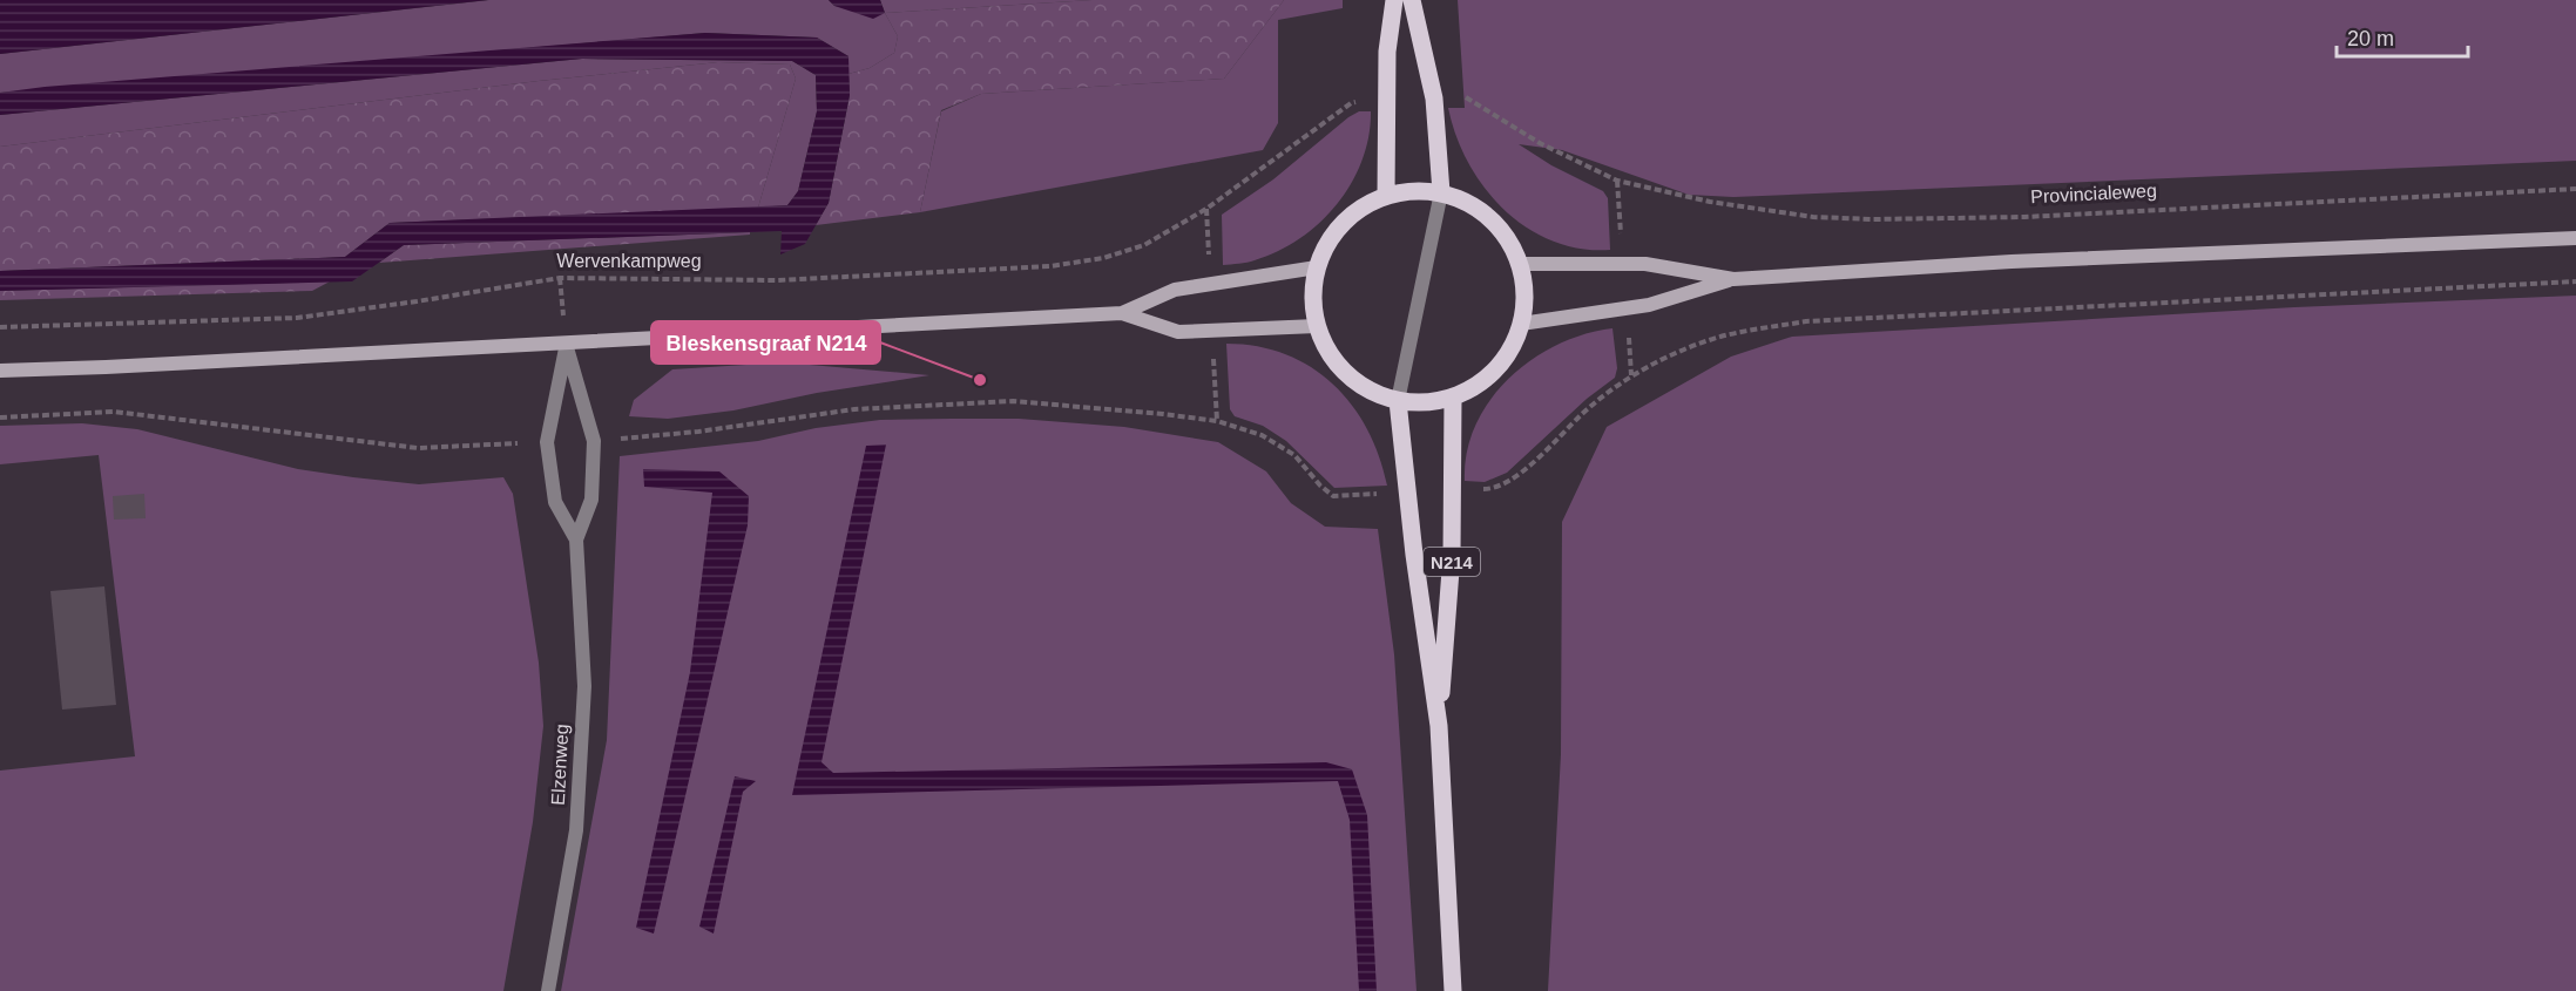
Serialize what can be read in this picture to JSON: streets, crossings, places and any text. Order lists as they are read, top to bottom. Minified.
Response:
{"streets":{"main road":["N214"],"street":["Elzenweg"],"path":["Provincialeweg","Wervenkampweg"]},"places":["Bleskensgraaf N214"],"scale_bar":"20 m"}
